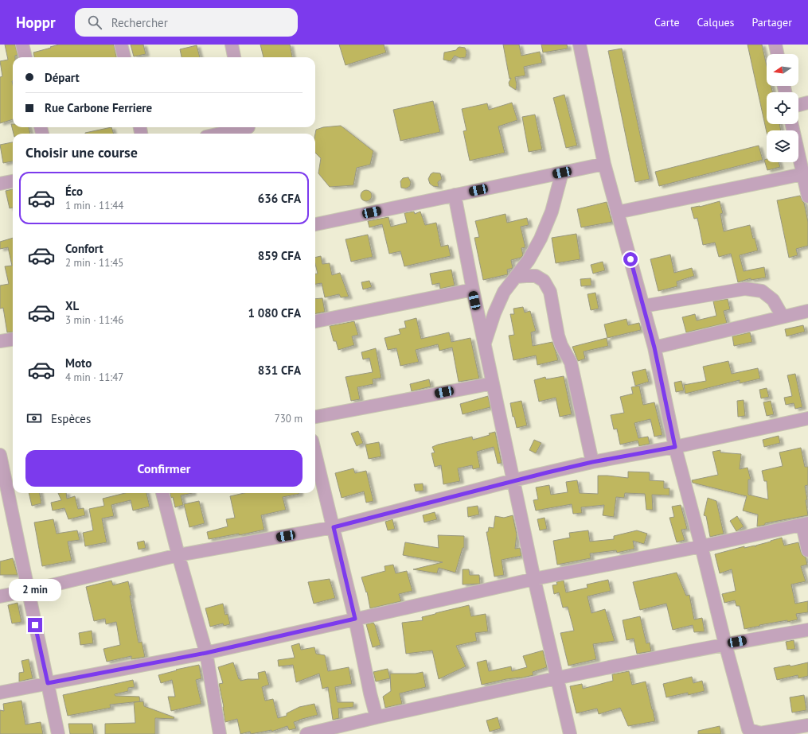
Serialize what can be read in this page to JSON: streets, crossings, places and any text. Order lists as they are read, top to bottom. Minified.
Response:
{"north":"left","page":{"header":"Hoppr","search":"Rechercher","nav":["Carte","Calques","Partager"],"banner":["Départ","Rue Carbone Ferriere"],"heading":"Choisir une course","list":[{"name":"Éco","note":"1 min · 11:44","value":"636 CFA"},{"name":"Confort","note":"2 min · 11:45","value":"859 CFA"},{"name":"XL","note":"3 min · 11:46","value":"1 080 CFA"},{"name":"Moto","note":"4 min · 11:47","value":"831 CFA"}],"pay":["Espèces","730 m"],"buttons":"Confirmer","bubble":"2 min"}}
